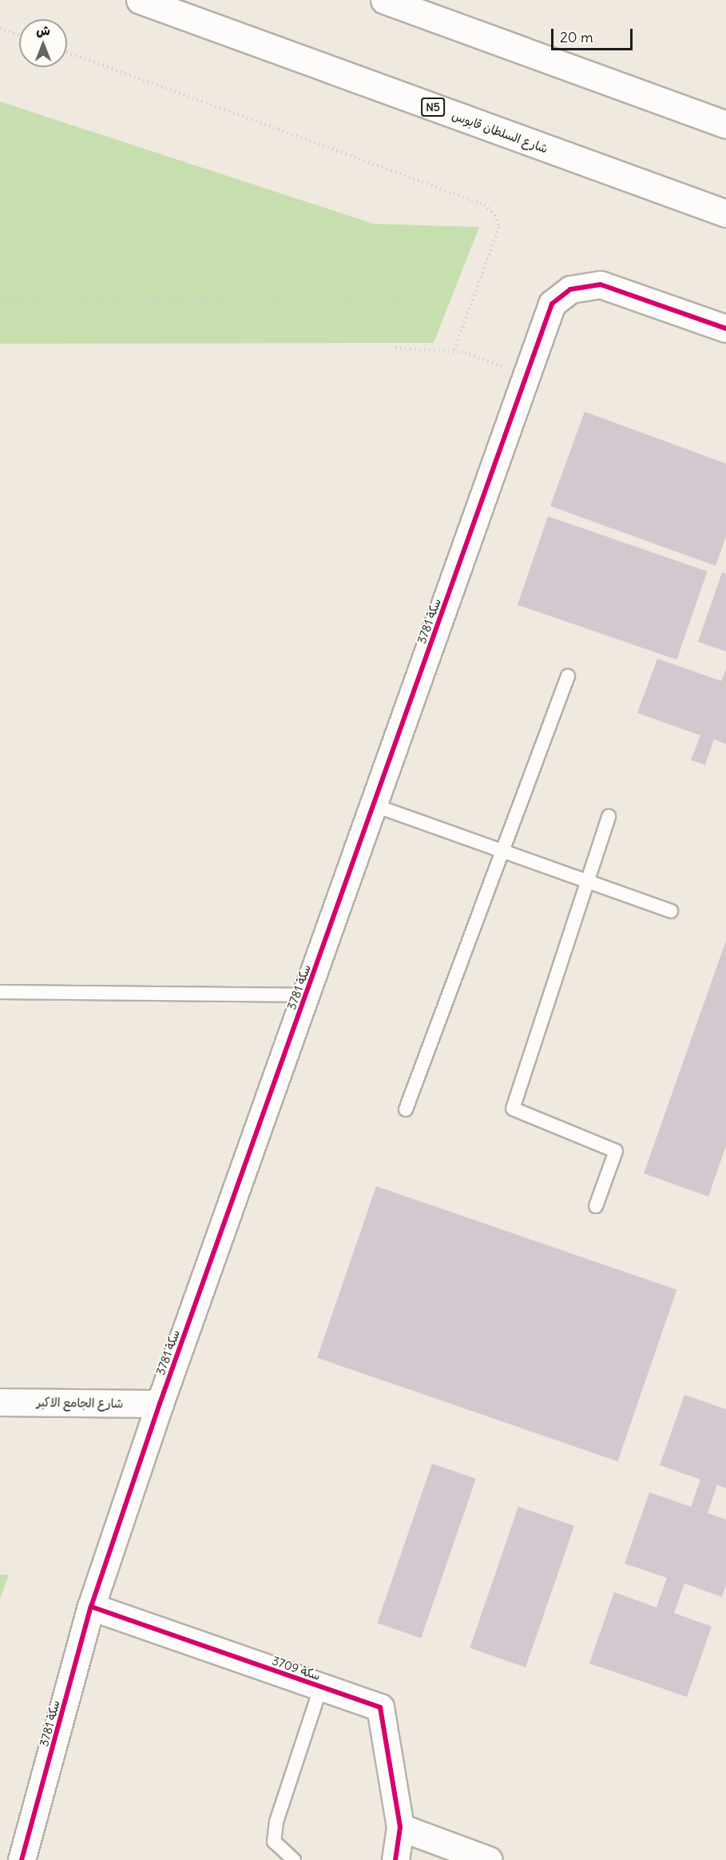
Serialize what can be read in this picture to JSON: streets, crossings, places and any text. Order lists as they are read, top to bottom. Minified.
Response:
{"streets":{"main road":["N5","شارع السلطان قابوس","سكة 3781","شارع الجامع الاكبر","سكة 3709"]},"crossings":[["سكة 3781","شارع الجامع الاكبر"],["سكة 3781","سكة 3709"]],"scale_bar":"20 m","north":"top"}
